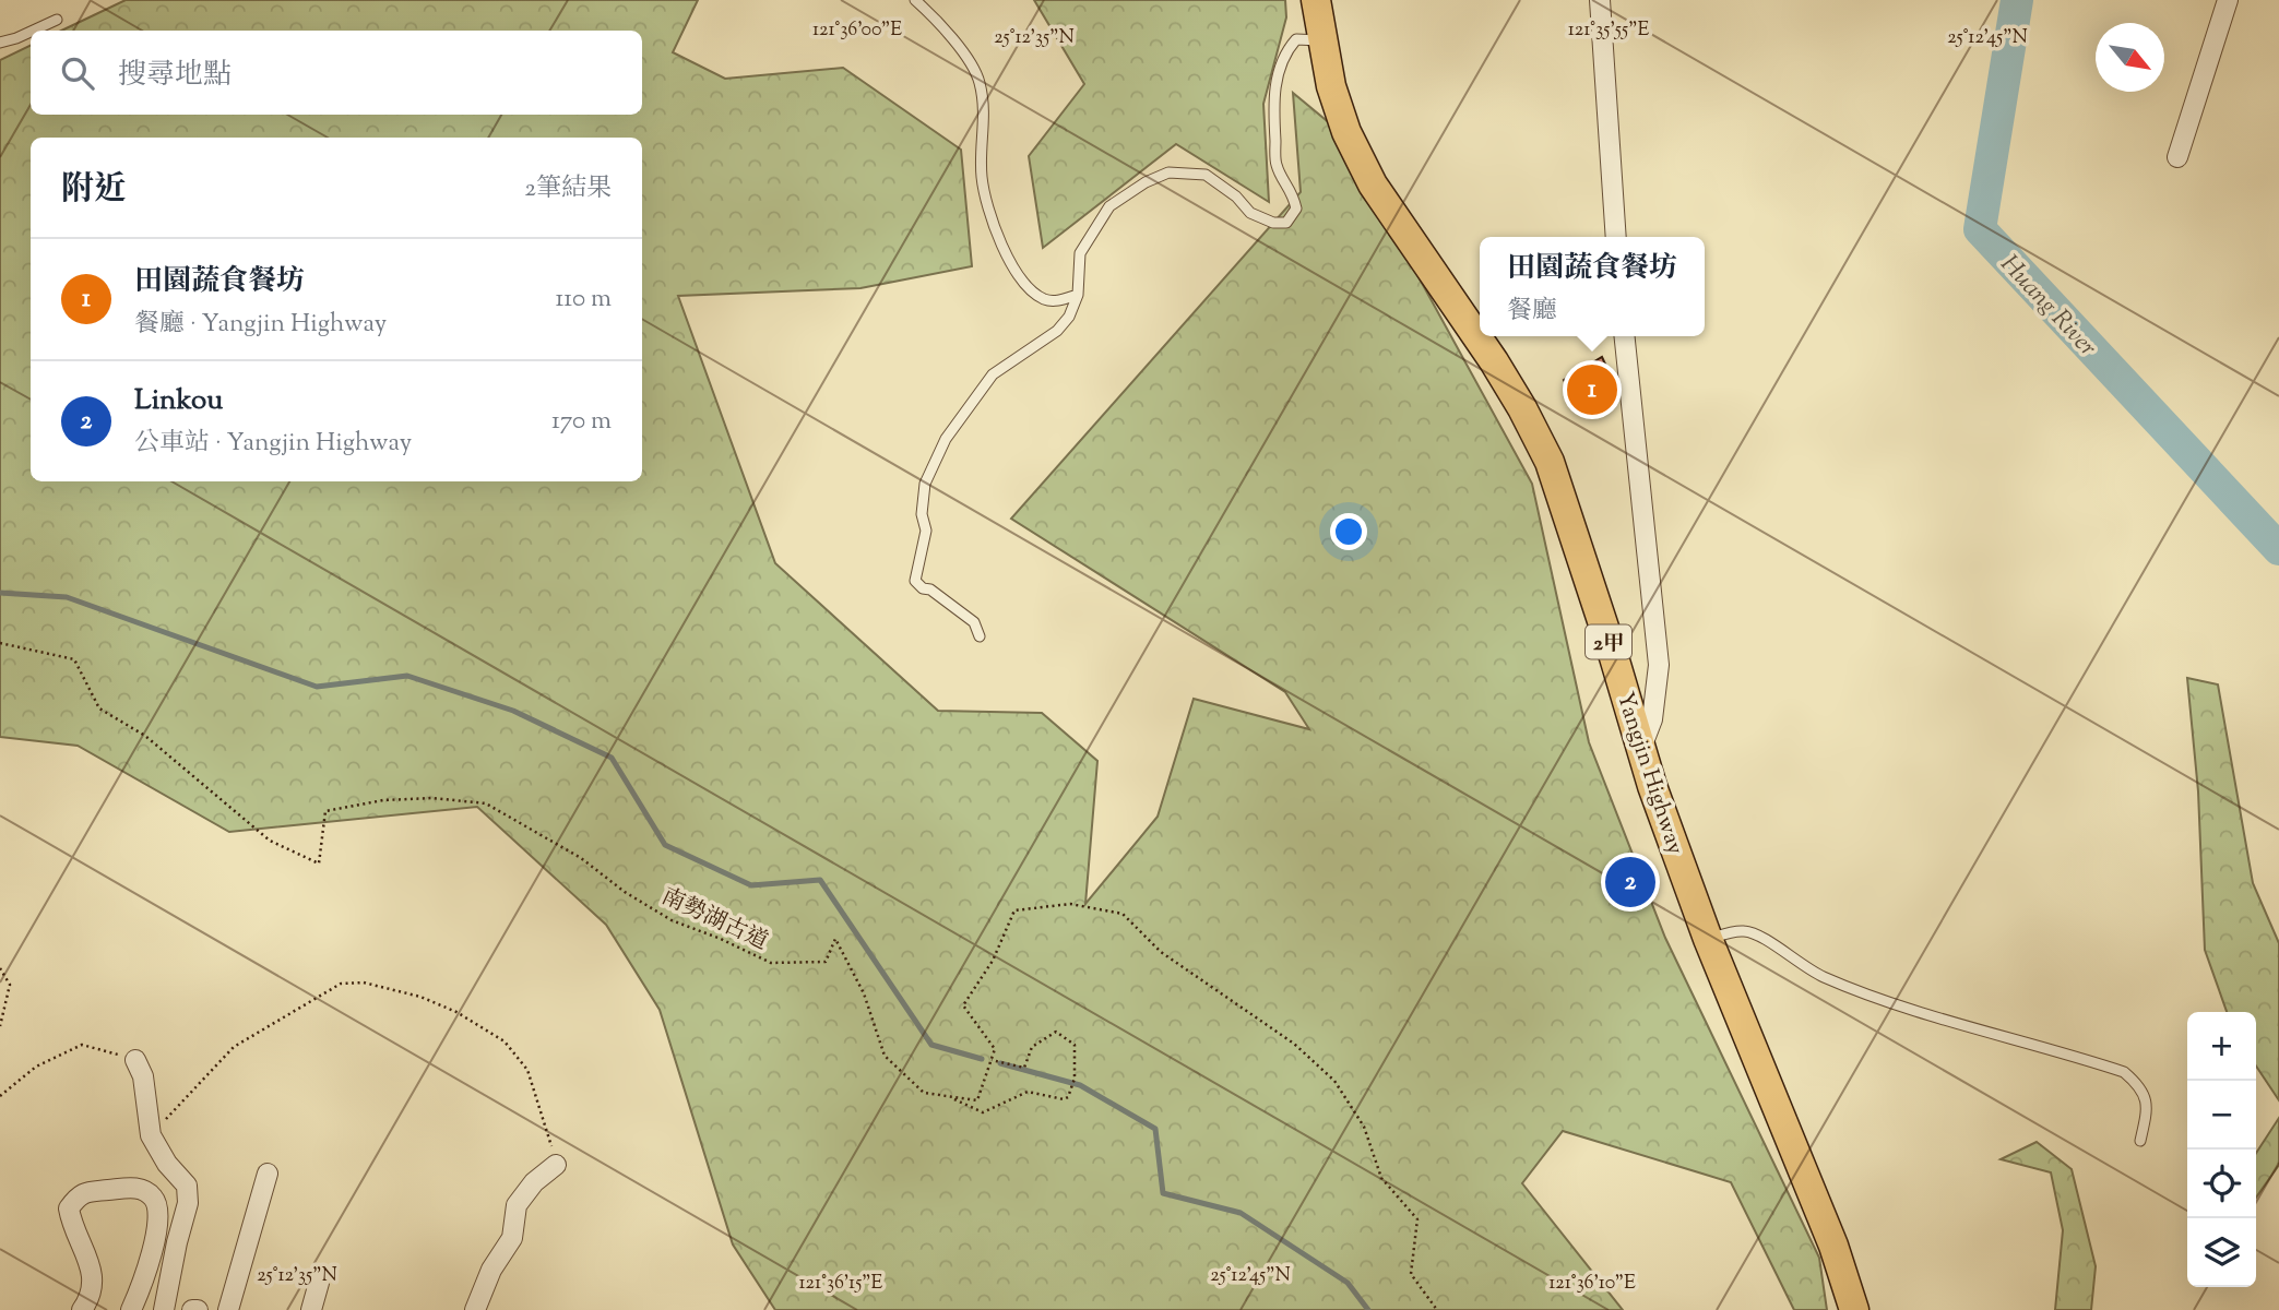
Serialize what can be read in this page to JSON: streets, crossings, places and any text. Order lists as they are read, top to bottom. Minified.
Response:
{"streets":{"main road":["2甲","Yangjin Highway"],"path":["南勢湖古道"]},"water":["Huang River"],"north":"bottom right","page":{"search":"搜尋地點","heading":["附近","2筆結果"],"popup":["田園蔬食餐坊","餐廳"],"list":[{"mark":"1","name":"田園蔬食餐坊","note":"餐廳 · Yangjin Highway","value":"110 m"},{"mark":"2","name":"Linkou","note":"公車站 · Yangjin Highway","value":"170 m"}],"pins":["1","2"],"map_buttons":["+","−"]},"coordinates":["121°36'00\"E","121°35'55\"E","25°12'45\"N","25°12'35\"N","121°36'15\"E","121°36'10\"E"]}
